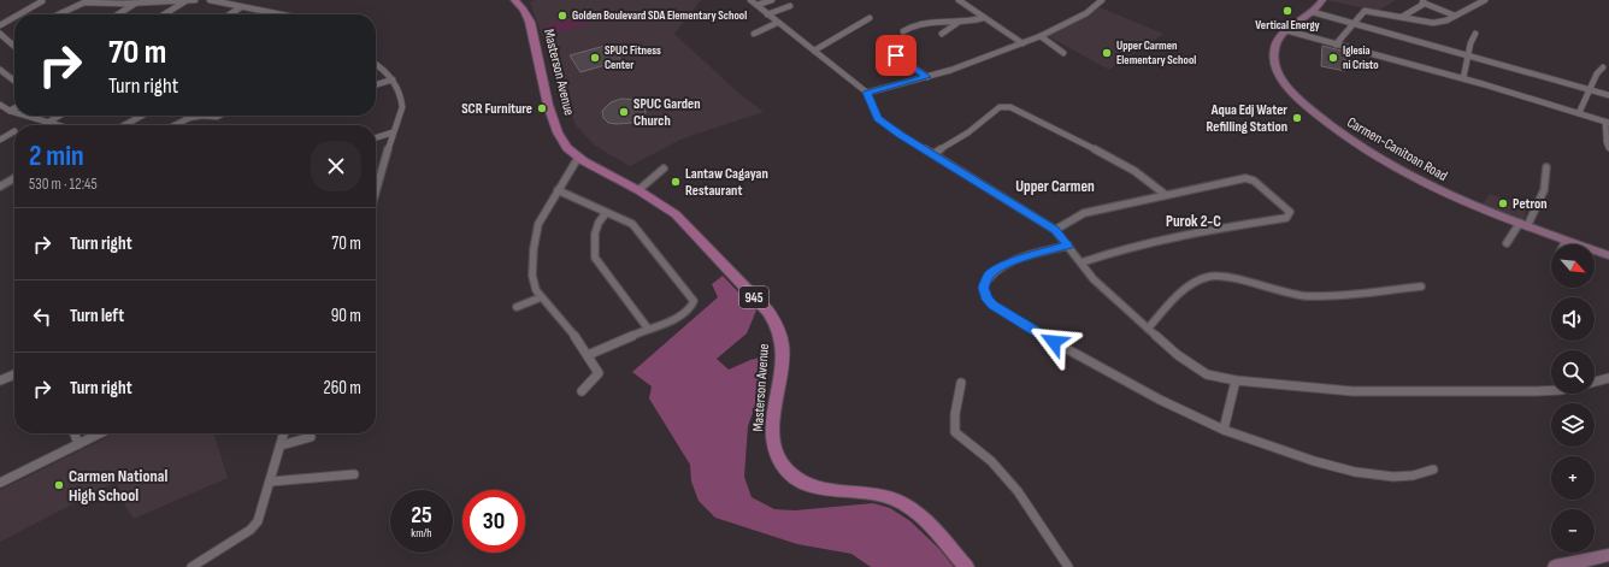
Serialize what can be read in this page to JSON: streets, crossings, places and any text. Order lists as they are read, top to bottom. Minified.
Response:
{"streets":{"main road":["Masterson Avenue","Carmen-Canitoan Road","945"]},"districts":["Upper Carmen","Purok 2-C"],"places":["Vertical Energy","Golden Boulevard SDA Elementary School","Upper Carmen Elementary School","SPUC Fitness Center","Iglesia ni Cristo","SCR Furniture","SPUC Garden Church","Aqua Edj Water Refilling Station","Lantaw Cagayan Restaurant","Petron","Carmen National High School"],"north":"bottom right","page":{"turn":["70 m","Turn right"],"heading":["2 min","530 m · 12:45"],"list":[{"name":"Turn right","value":"70 m"},{"name":"Turn left","value":"90 m"},{"name":"Turn right","value":"260 m"}],"map_buttons":["+","−"],"speed":"25 km/h","limit":"30"}}
